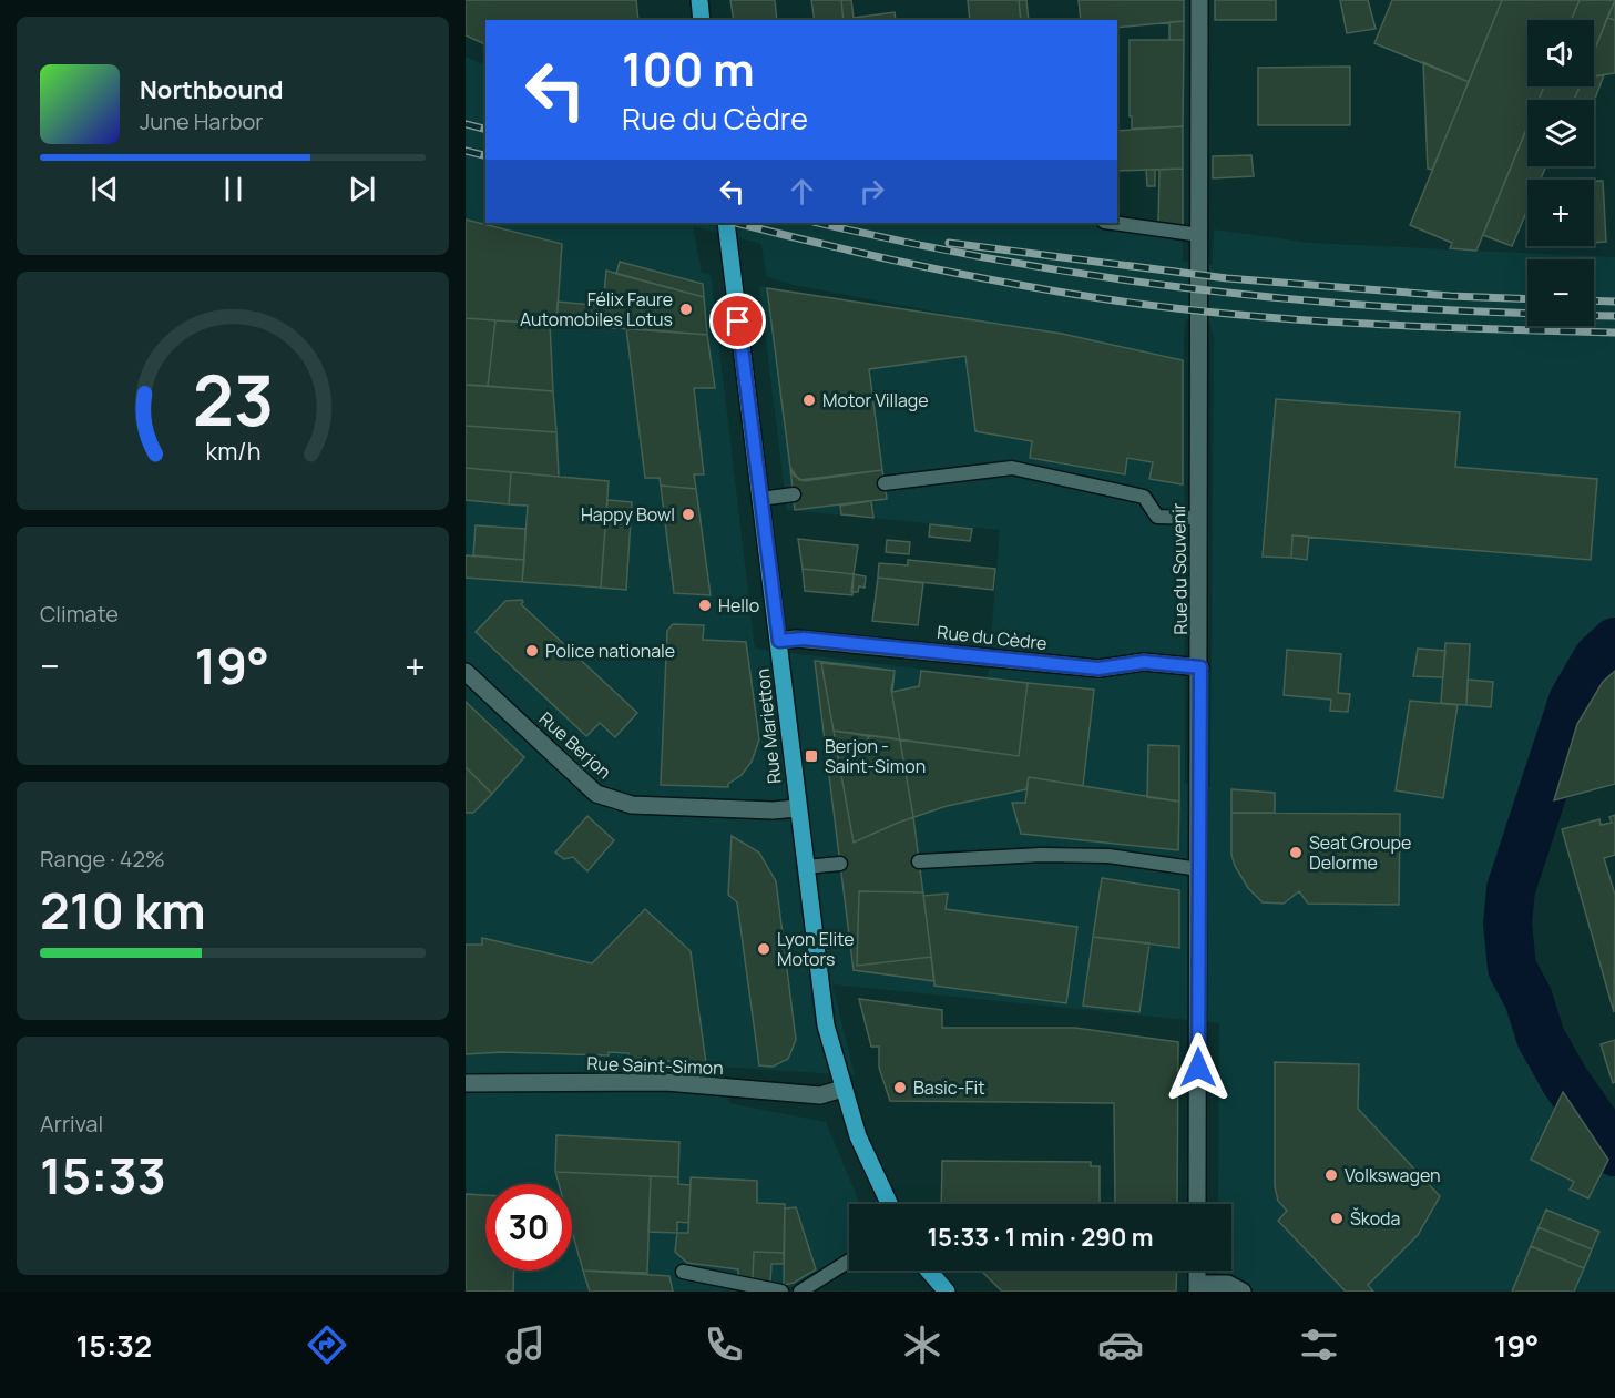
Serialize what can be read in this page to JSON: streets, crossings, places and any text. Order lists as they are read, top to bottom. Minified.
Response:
{"streets":{"main road":["Rue Marietton"],"street":["Rue du Souvenir","Rue du Cèdre","Rue Berjon","Rue Saint-Simon"]},"crossings":[["Rue du Souvenir","Rue du Cèdre"],["Rue du Cèdre","Rue Marietton"],["Rue Marietton","Rue Berjon"],["Rue Marietton","Rue Saint-Simon"]],"places":{"other":["Félix Faure Automobiles Lotus","Motor Village","Happy Bowl","Hello","Police nationale","Seat Groupe Delorme","Lyon Elite Motors","Basic-Fit","Volkswagen","Škoda"],"transit":["Berjon - Saint-Simon"]},"page":{"map_buttons":["+","−"],"turn":["100 m","Rue du Cèdre"],"song":["Northbound","June Harbor"],"tile":["Climate",["Range · 42%","210 km"],["Arrival","15:33"]],"heat":["−","19°","+"],"limit":"30","trip":"15:33 · 1 min · 290 m","tabs":["15:32","19°"],"gauge":["23","km/h"]}}
